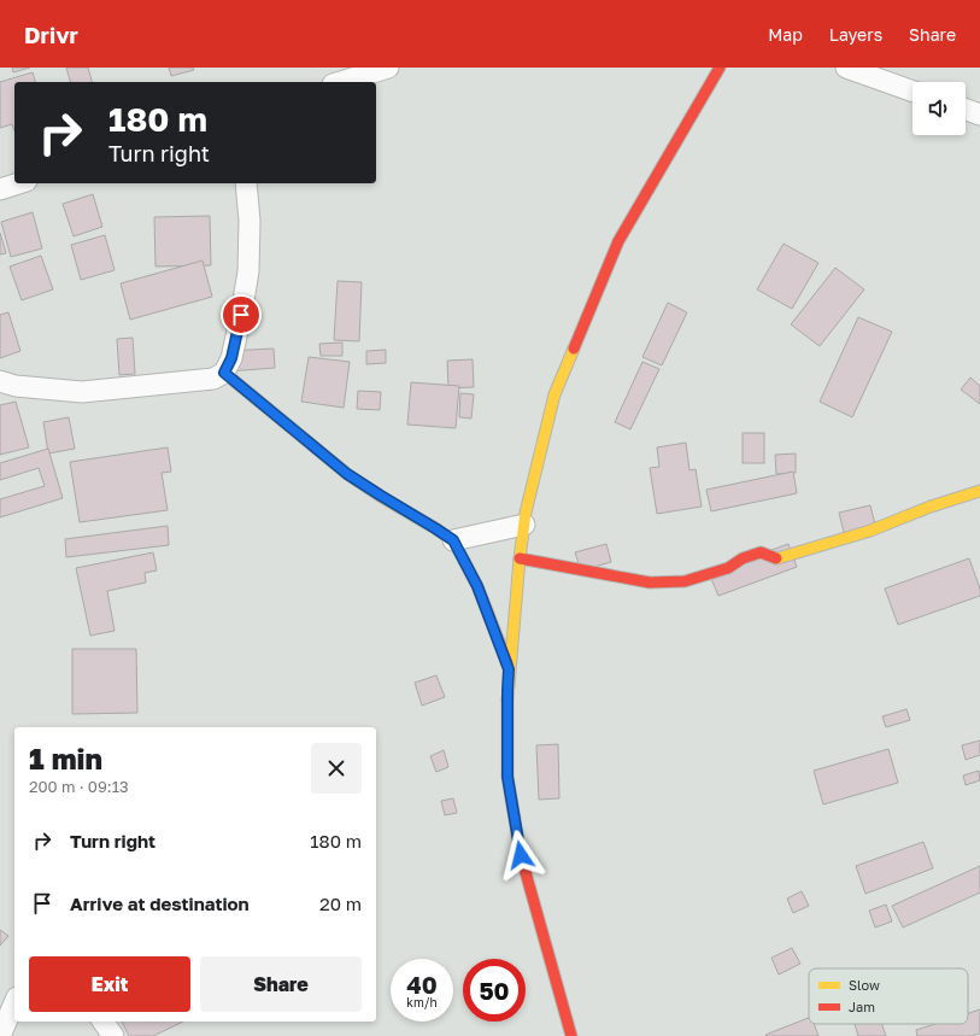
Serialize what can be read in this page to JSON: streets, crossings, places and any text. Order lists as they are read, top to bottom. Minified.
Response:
{"legend":["Slow","Jam"],"page":{"header":"Drivr","nav":["Map","Layers","Share"],"turn":["180 m","Turn right"],"heading":["1 min","200 m · 09:13"],"list":[{"name":"Turn right","value":"180 m"},{"name":"Arrive at destination","value":"20 m"}],"buttons":["Exit","Share"],"speed":"40 km/h","limit":"50"}}
